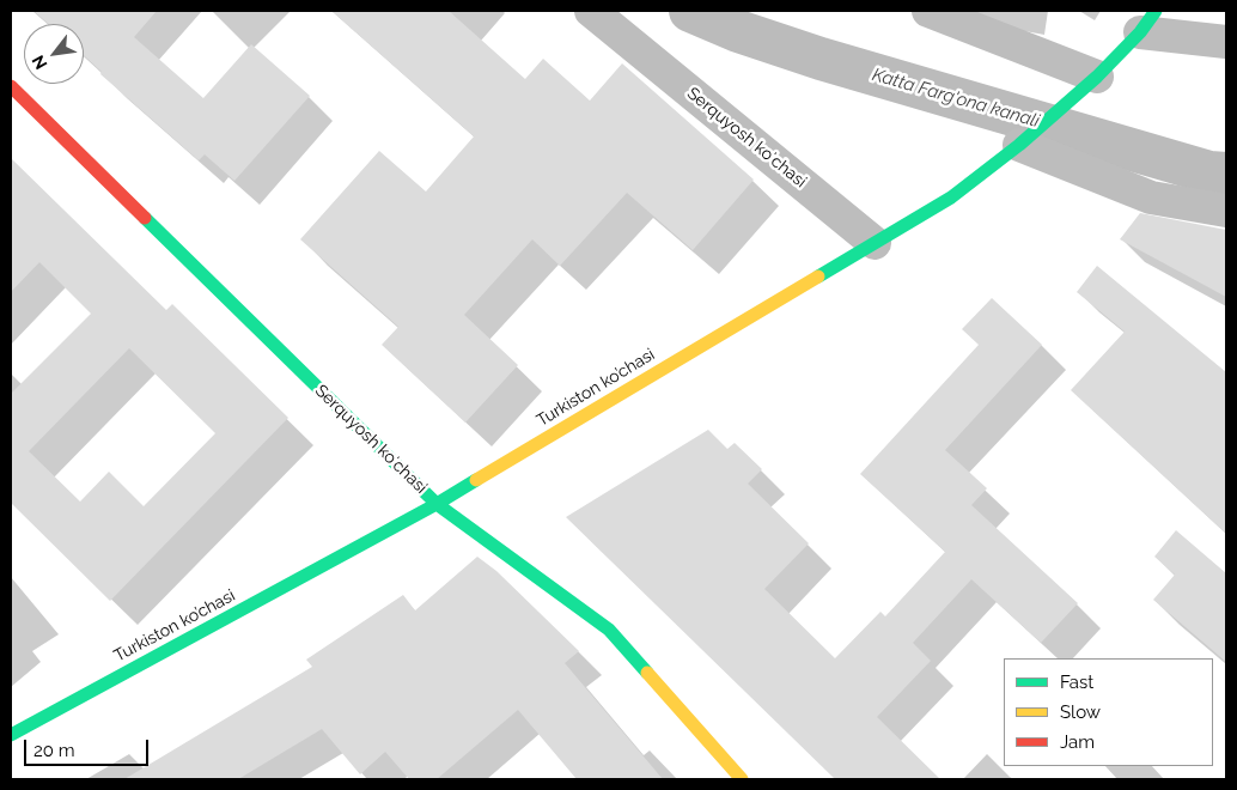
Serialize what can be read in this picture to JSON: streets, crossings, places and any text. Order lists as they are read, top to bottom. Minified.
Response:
{"streets":{"main road":["Serquyosh koʻchasi","Turkiston ko’chasi"]},"crossings":[["Serquyosh koʻchasi","Turkiston ko’chasi"]],"water":["Katta Farg'ona kanali"],"legend":["Fast","Slow","Jam"],"scale_bar":"20 m","north":"bottom left"}
